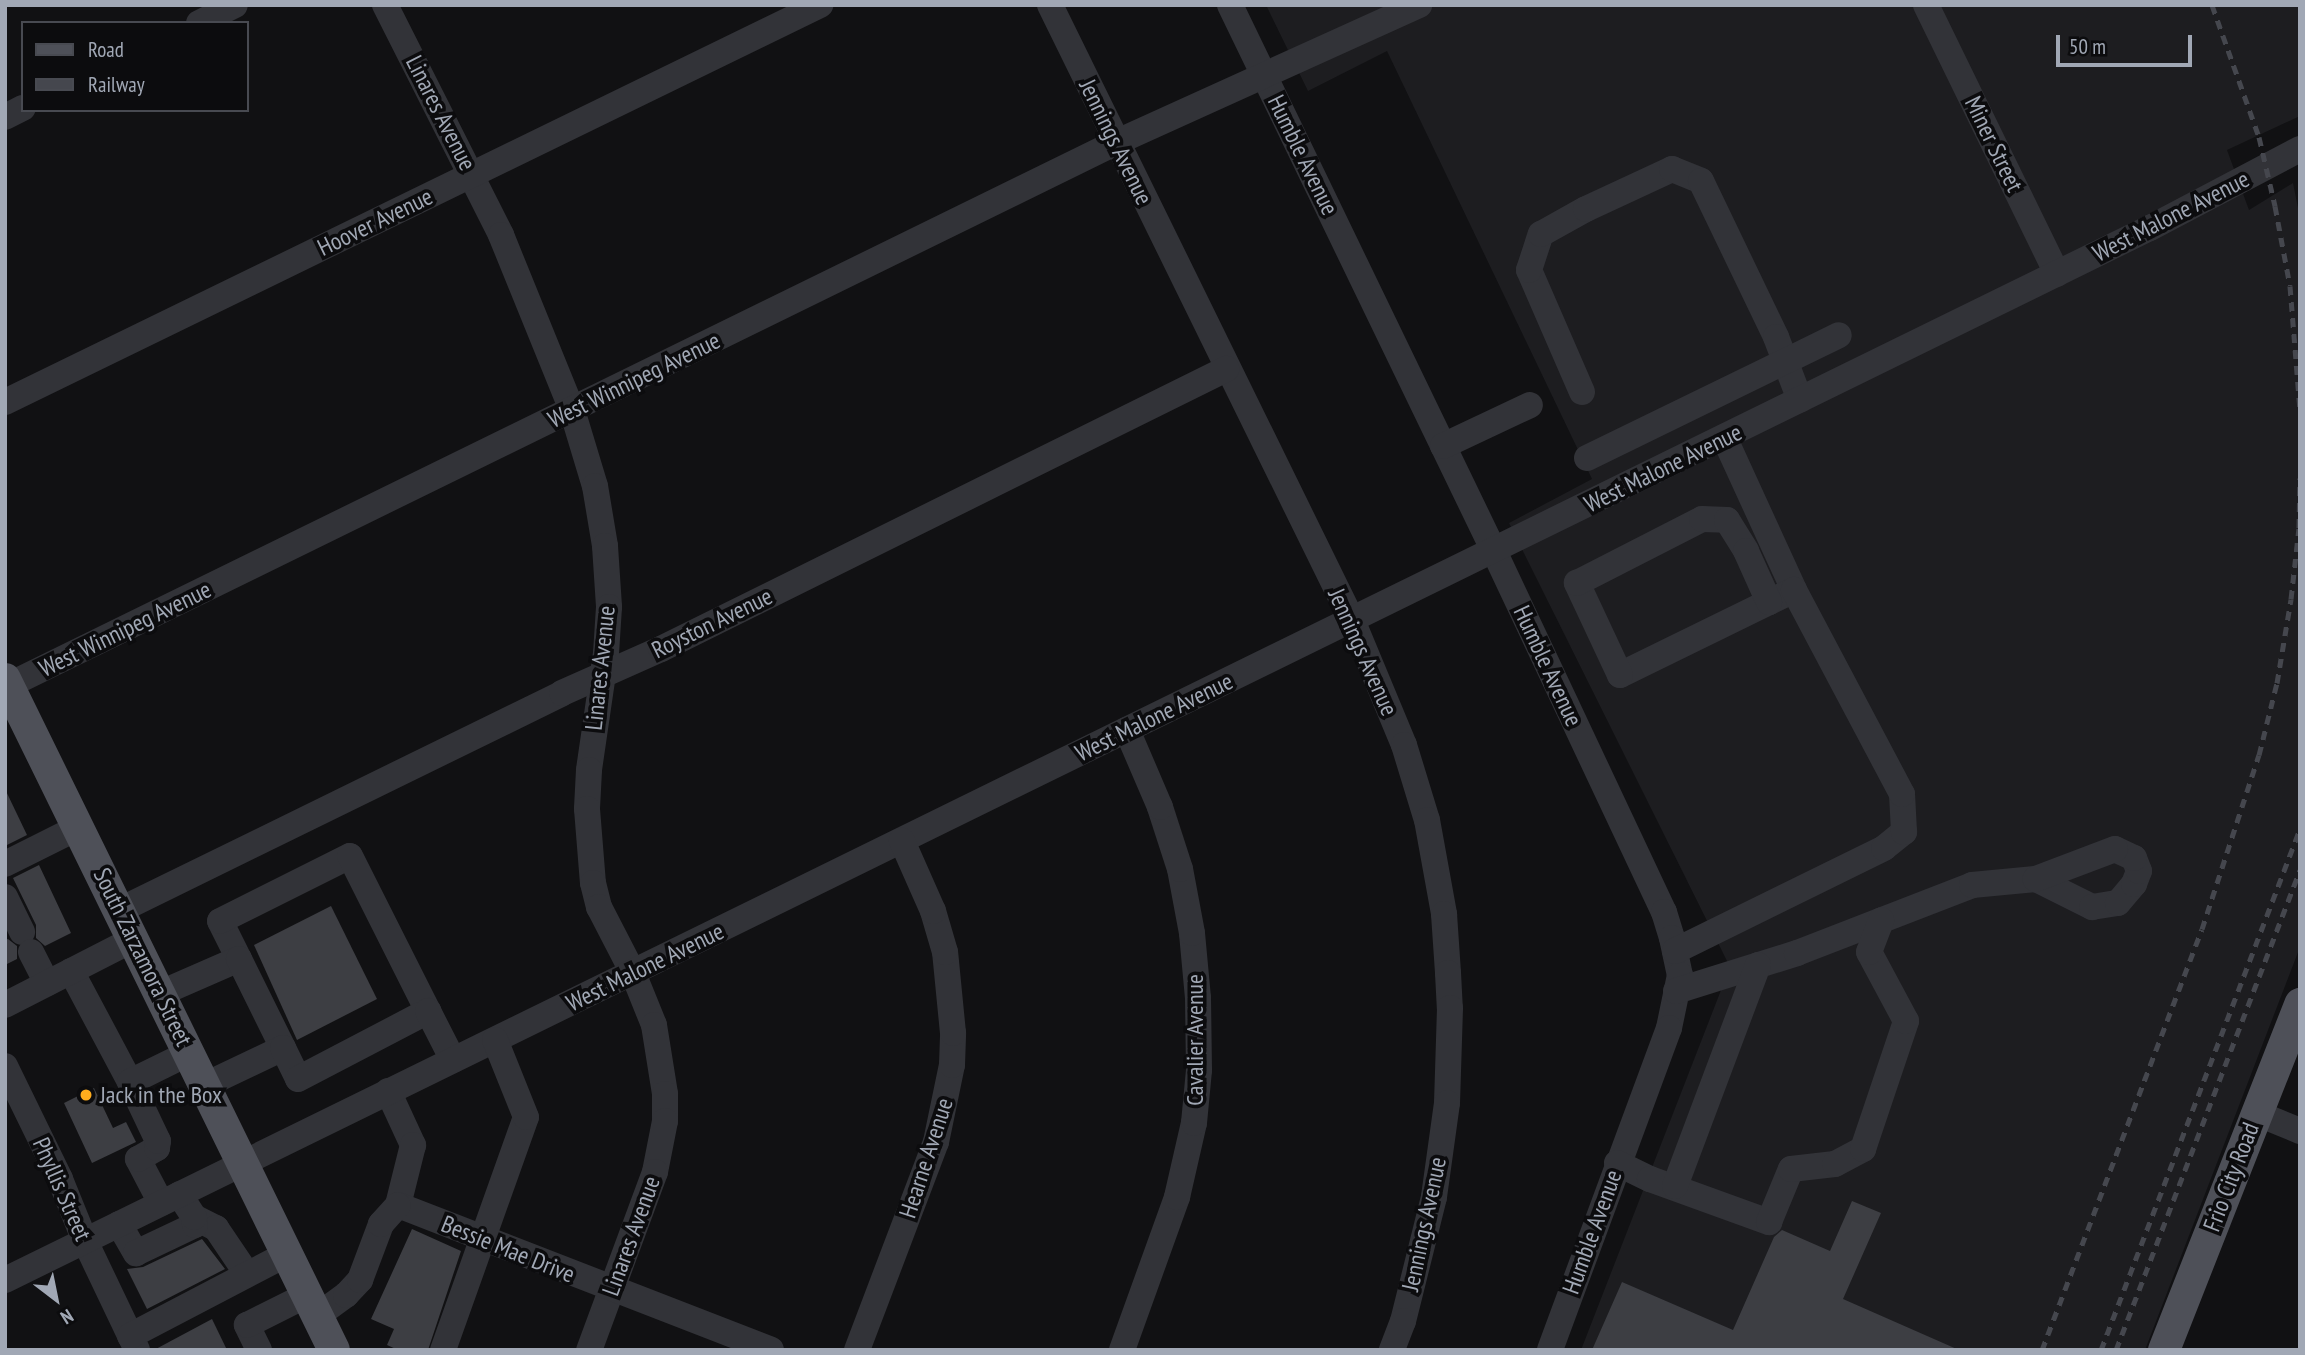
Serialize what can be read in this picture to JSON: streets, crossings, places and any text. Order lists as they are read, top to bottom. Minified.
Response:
{"streets":{"main road":["South Zarzamora Street","Frio City Road"],"street":["Linares Avenue","Jennings Avenue","Miner Street","Humble Avenue","West Malone Avenue","Hoover Avenue","West Winnipeg Avenue","Royston Avenue","Cavalier Avenue","Hearne Avenue","Phyllis Street","Bessie Mae Drive"]},"crossings":[["Linares Avenue","West Malone Avenue"],["Linares Avenue","Hoover Avenue"],["Linares Avenue","West Winnipeg Avenue"],["Linares Avenue","Royston Avenue"],["Linares Avenue","Bessie Mae Drive"],["Jennings Avenue","West Malone Avenue"],["Jennings Avenue","West Winnipeg Avenue"],["Jennings Avenue","Royston Avenue"],["Miner Street","West Malone Avenue"],["Humble Avenue","West Malone Avenue"],["Humble Avenue","West Winnipeg Avenue"],["West Malone Avenue","South Zarzamora Street"],["West Malone Avenue","Cavalier Avenue"],["West Malone Avenue","Hearne Avenue"],["West Malone Avenue","Phyllis Street"],["West Winnipeg Avenue","South Zarzamora Street"],["Royston Avenue","South Zarzamora Street"]],"places":["Jack in the Box"],"legend":["Road","Railway"],"scale_bar":"50 m","north":"bottom right"}
